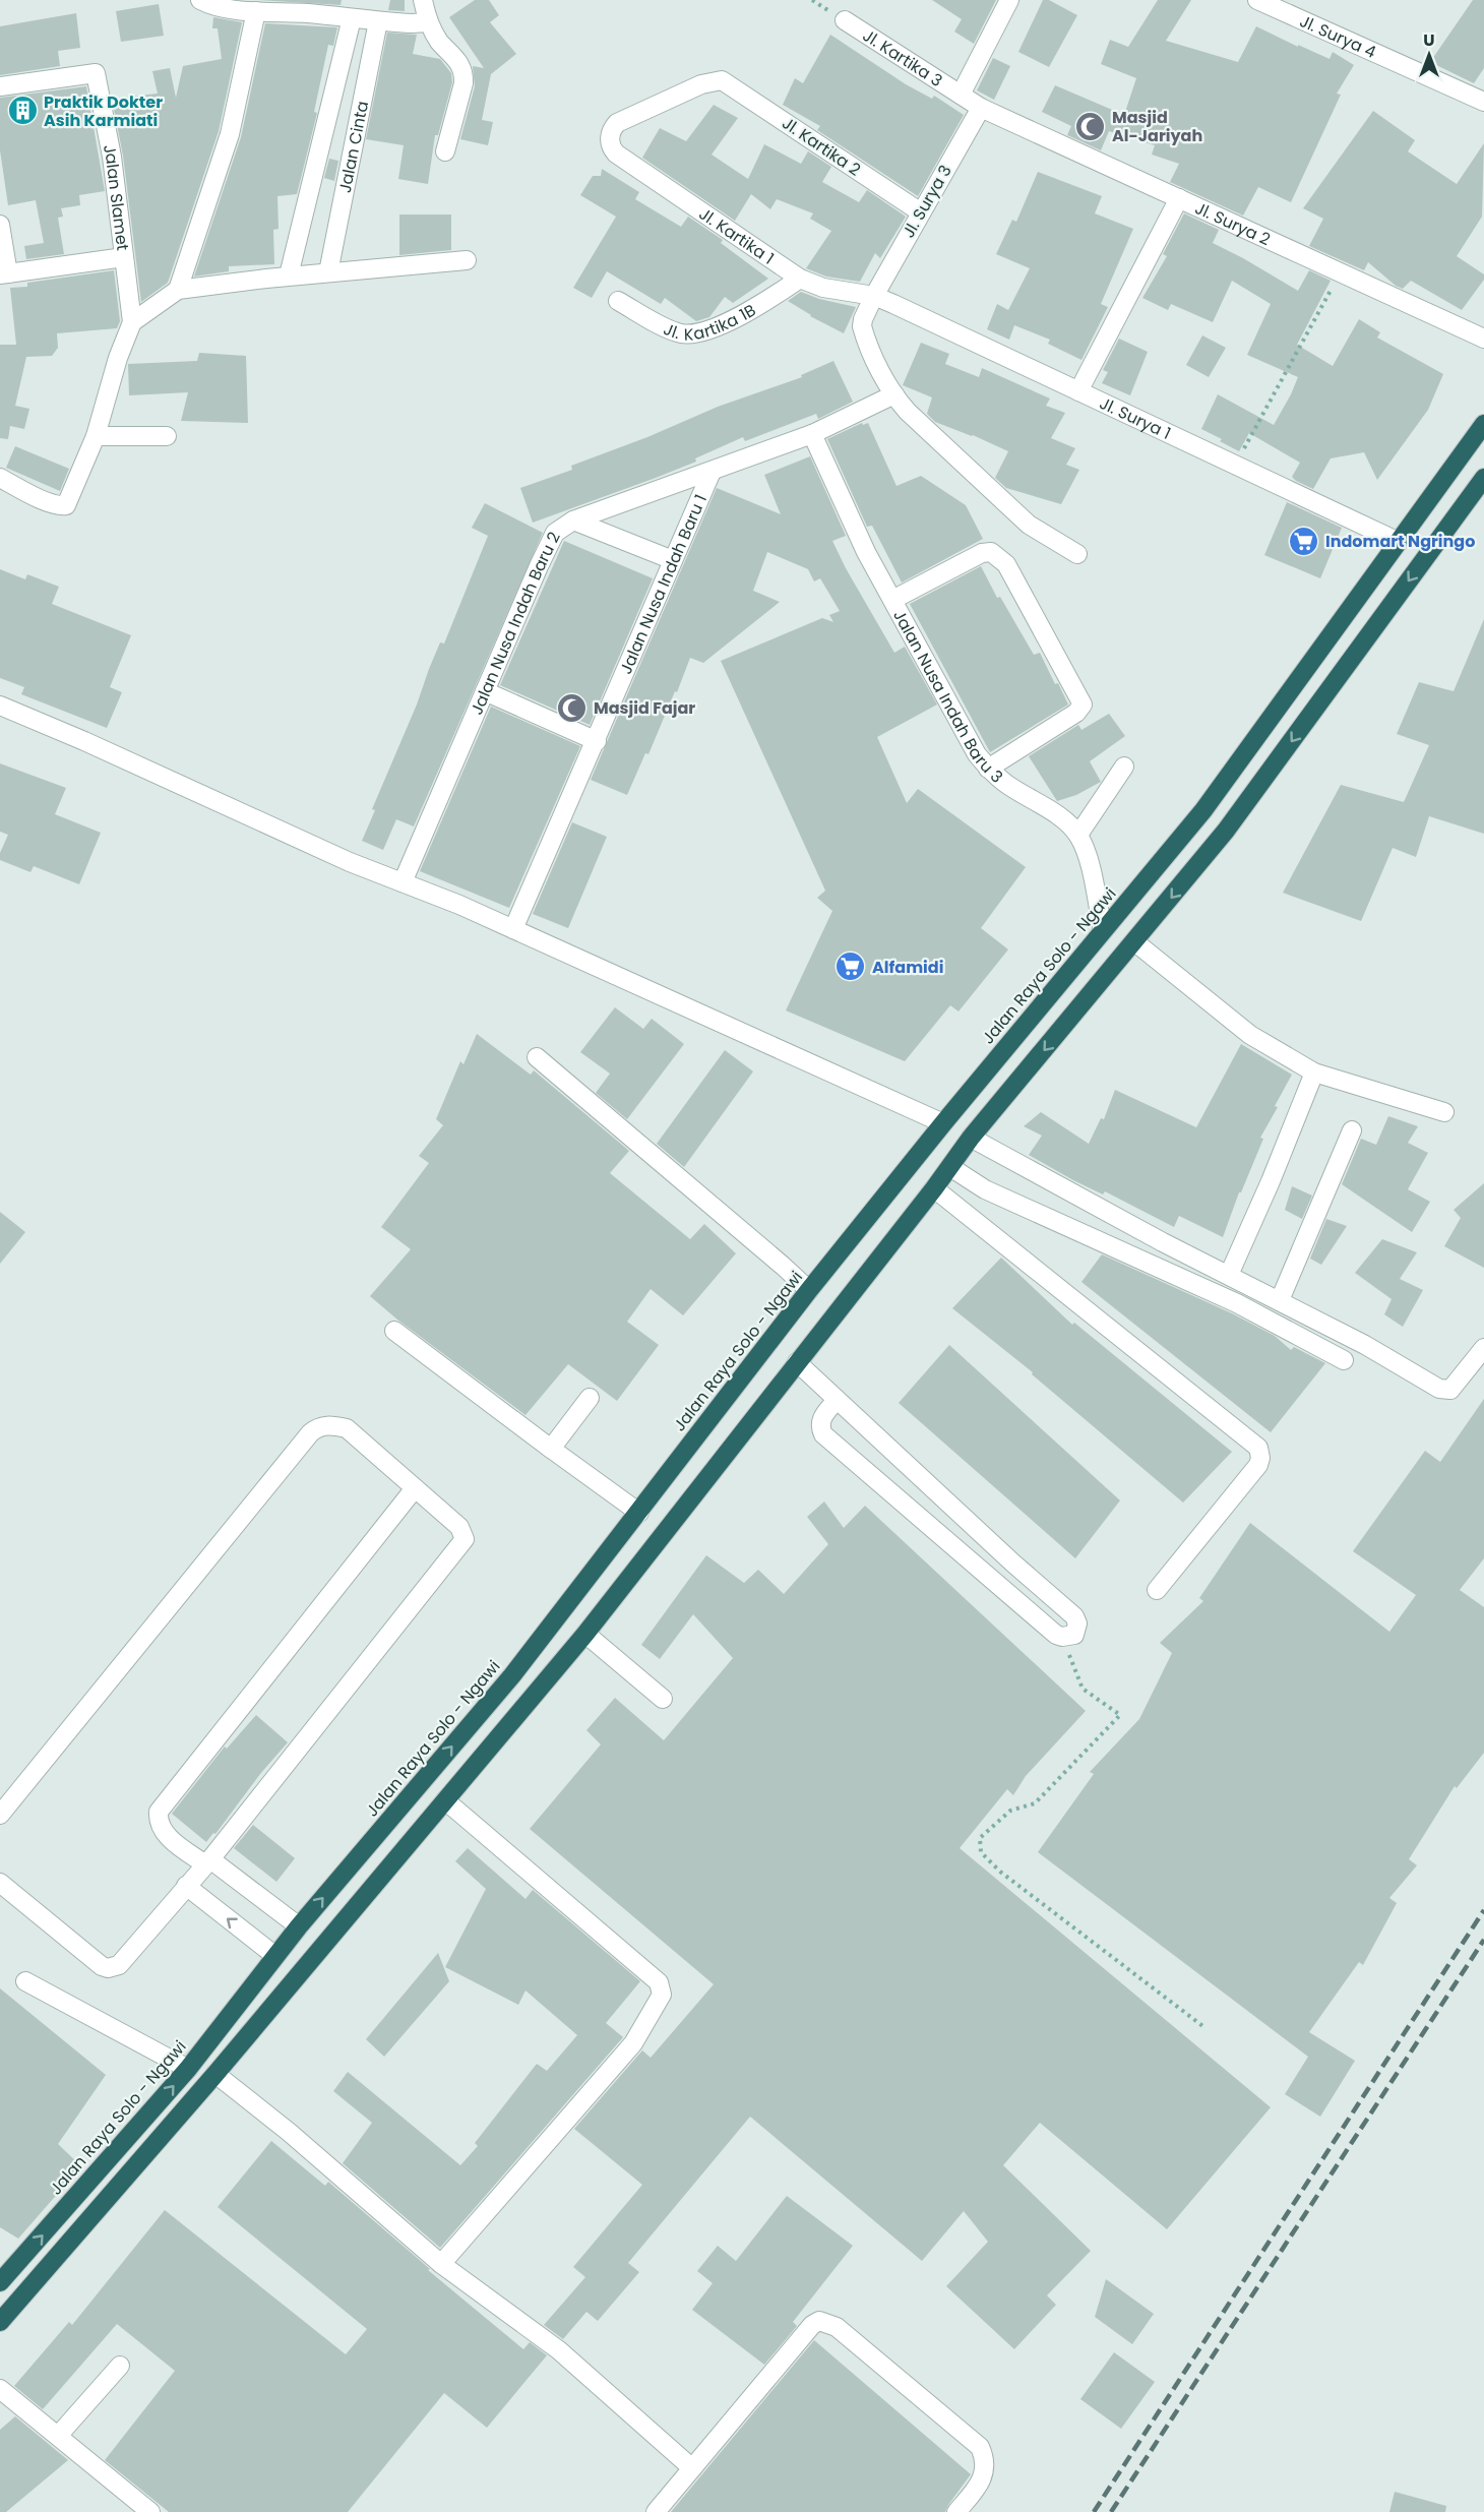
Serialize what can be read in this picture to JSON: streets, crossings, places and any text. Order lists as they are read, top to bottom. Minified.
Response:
{"streets":{"highway":["Jalan Raya Solo - Ngawi"],"street":["Jl. Surya 4","Jl. Kartika 3","Jl. Kartika 2","Jalan Cinta","Jalan Slamet","Jl. Surya 3","Jl. Surya 2","Jl. Kartika 1","Jl. Kartika 1B","Jl. Surya 1","Jalan Nusa Indah Baru 1","Jalan Nusa Indah Baru 2","Jalan Nusa Indah Baru 3"]},"crossings":[["Jl. Kartika 3","Jl. Surya 3"],["Jl. Kartika 3","Jl. Surya 2"],["Jl. Kartika 2","Jl. Surya 3"],["Jl. Kartika 2","Jl. Kartika 1"],["Jl. Surya 3","Jl. Surya 2"],["Jl. Surya 3","Jl. Kartika 1"],["Jl. Surya 3","Jl. Surya 1"],["Jl. Surya 3","Jalan Nusa Indah Baru 2"],["Jl. Kartika 1","Jl. Kartika 1B"],["Jl. Kartika 1","Jl. Surya 1"],["Jl. Surya 1","Jalan Raya Solo - Ngawi"],["Jalan Nusa Indah Baru 1","Jalan Nusa Indah Baru 2"],["Jalan Nusa Indah Baru 2","Jalan Nusa Indah Baru 3"],["Jalan Nusa Indah Baru 3","Jalan Raya Solo - Ngawi"]],"places":{"building":["Praktik Dokter Asih Karmiati"],"mosque":["Masjid Al-Jariyah","Masjid Fajar"],"supermarket":["Indomart Ngringo","Alfamidi"]},"north":"top"}
